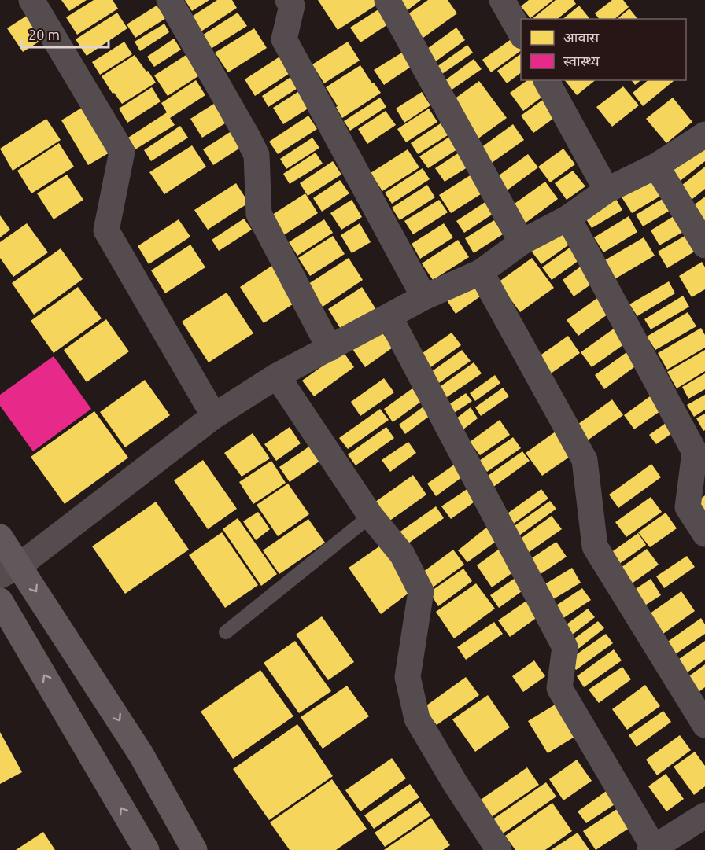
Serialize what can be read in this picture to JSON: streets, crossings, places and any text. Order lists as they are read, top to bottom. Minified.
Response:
{"legend":["आवास","स्वास्थ्य"],"scale_bar":"20 m"}
